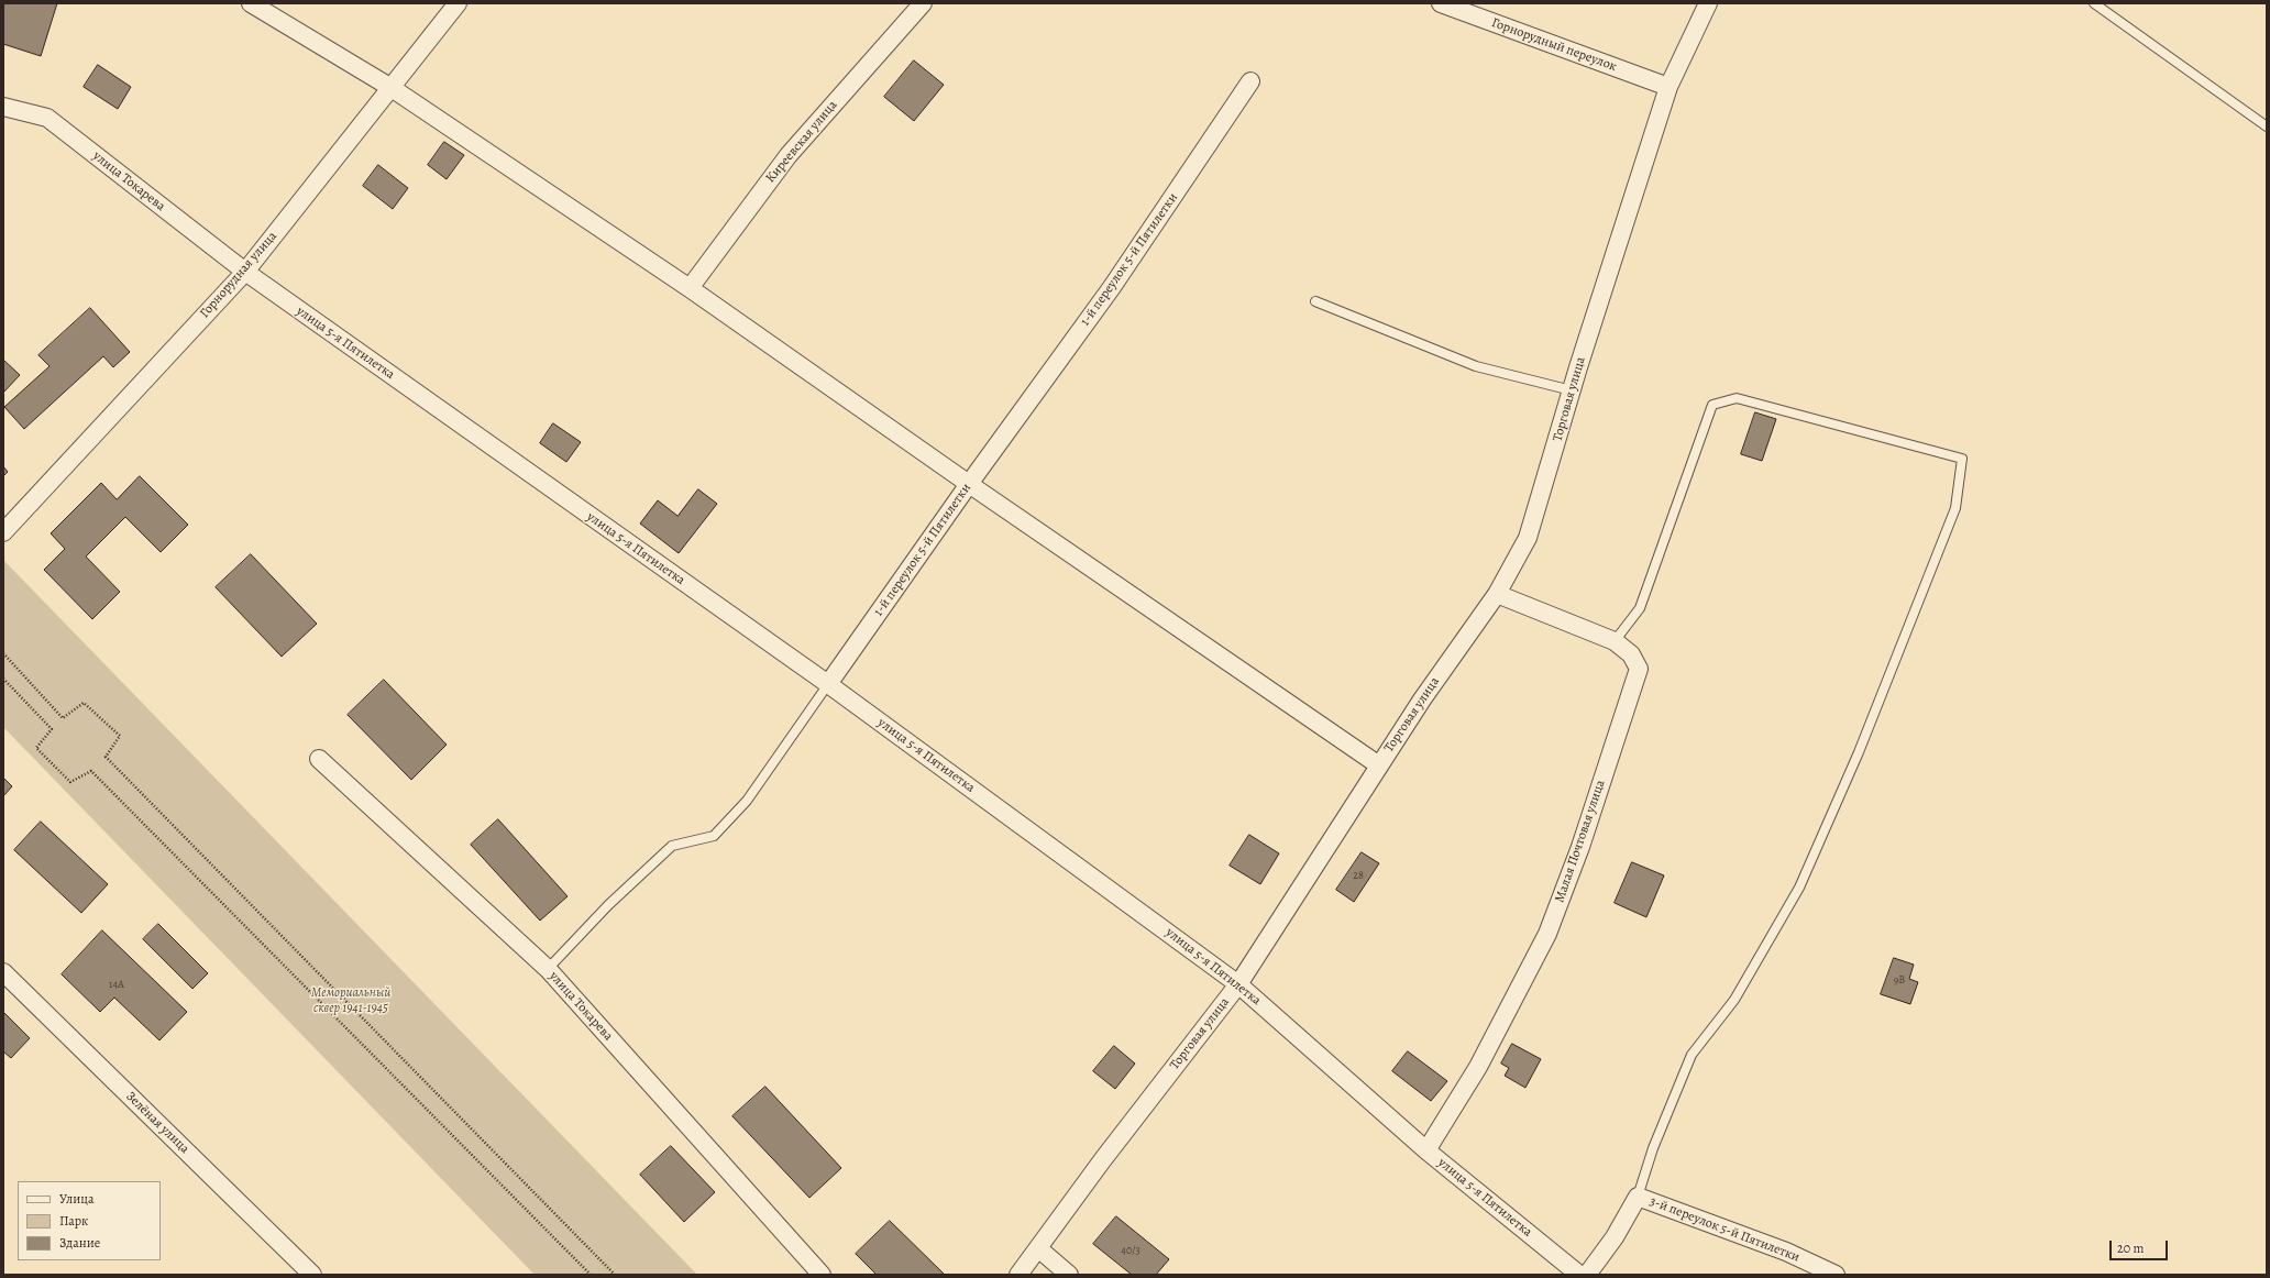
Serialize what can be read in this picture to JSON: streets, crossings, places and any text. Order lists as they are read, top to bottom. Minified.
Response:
{"streets":{"street":["Горнорудный переулок","Киреевская улица","улица Токарева","1-й переулок 5-й Пятилетки","Горнорудная улица","улица 5-я Пятилетка","Торговая улица","Малая Почтовая улица","Зелёная улица","3-й переулок 5-й Пятилетки"]},"crossings":[["Горнорудный переулок","Торговая улица"],["улица Токарева","1-й переулок 5-й Пятилетки"],["улица Токарева","Горнорудная улица"],["улица Токарева","улица 5-я Пятилетка"],["1-й переулок 5-й Пятилетки","улица 5-я Пятилетка"],["Горнорудная улица","улица 5-я Пятилетка"],["улица 5-я Пятилетка","Торговая улица"],["улица 5-я Пятилетка","Малая Почтовая улица"],["Торговая улица","Малая Почтовая улица"]],"parks":["Мемориальный сквер 1941-1945"],"house_numbers":["28","9В","14А","40/3"],"legend":["Улица","Парк","Здание"],"scale_bar":"20 m"}
